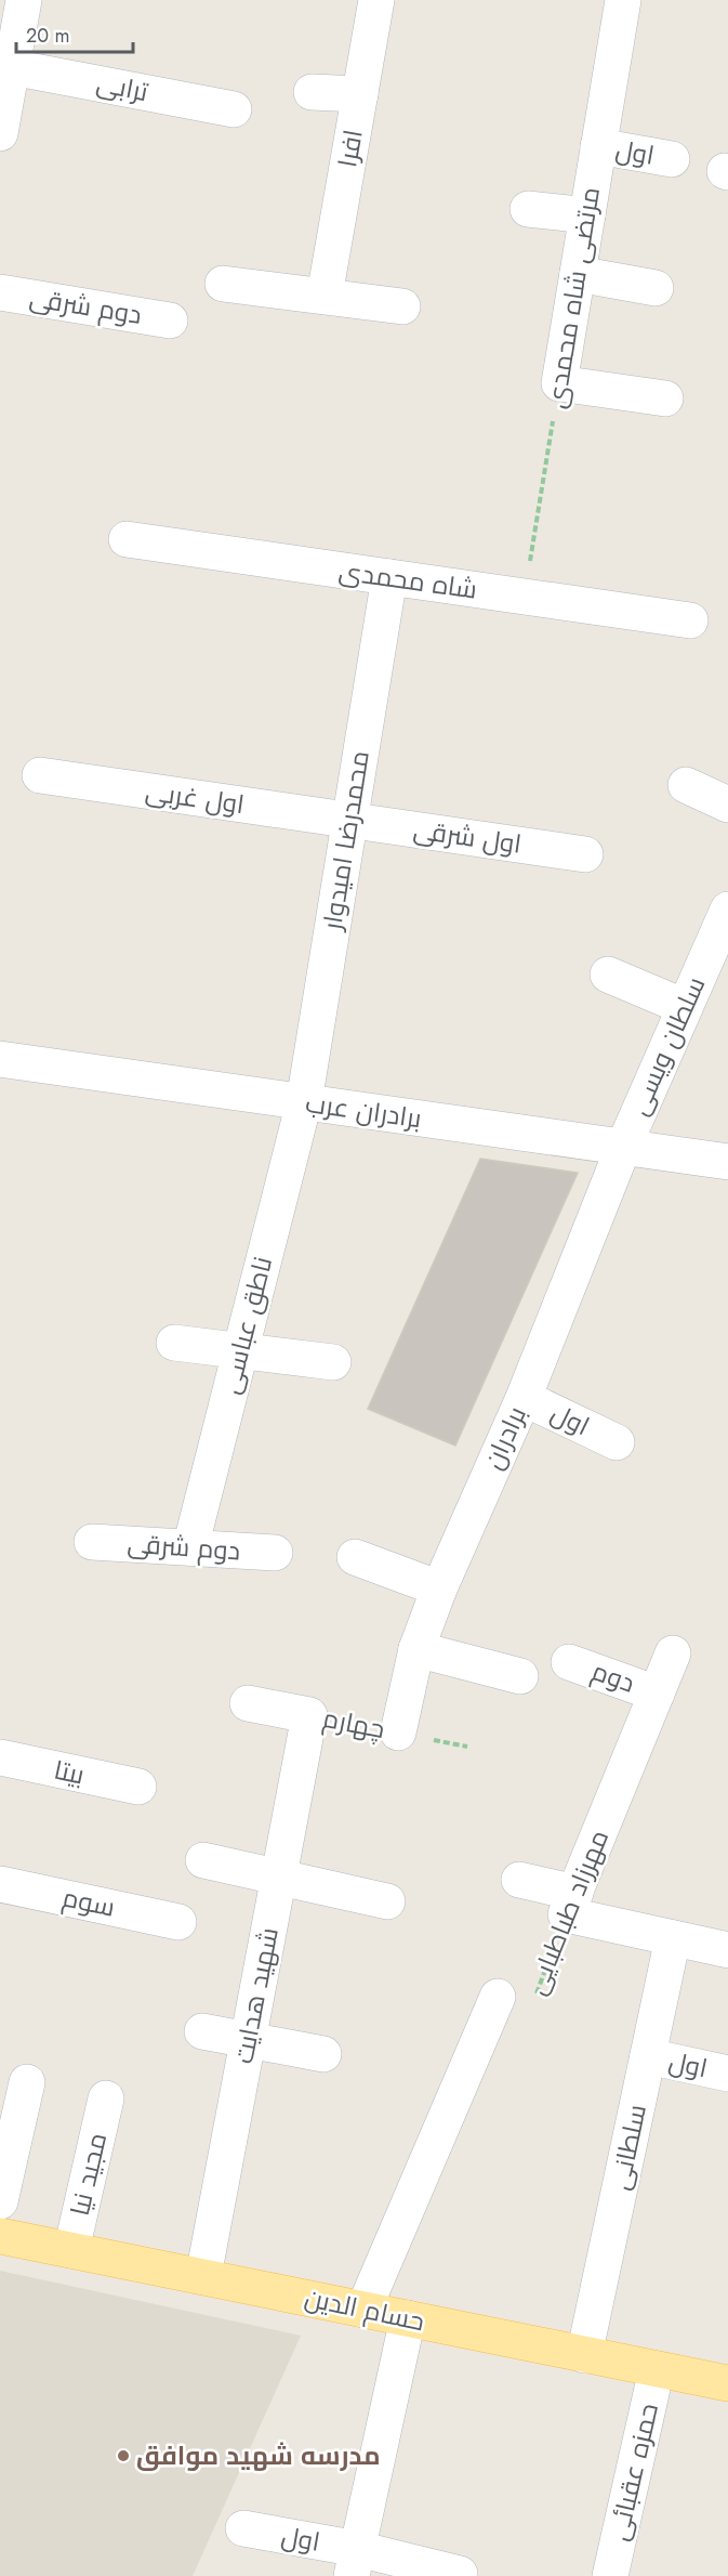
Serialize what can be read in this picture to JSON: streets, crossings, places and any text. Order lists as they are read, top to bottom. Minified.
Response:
{"streets":{"main road":["حسام الدین"],"street":["ترابی","افرا","اول","مرتضی شاه محمدی","دوم شرقی","شاه محمدی","اول غربی","اول شرقی","محمدرضا امیدوار","سلطان ویسی","برادران عرب","ناطق عباسی","برادران","دوم","بیتا","سوم","مهرزاد طباطبایی","شهید هدایت","سلطانی","مجید نیا","حمزه عقبائی"]},"crossings":[["اول","مرتضی شاه محمدی"],["اول","برادران"],["اول","سلطانی"],["مرتضی شاه محمدی","شاه محمدی"],["دوم شرقی","ناطق عباسی"],["شاه محمدی","محمدرضا امیدوار"],["اول غربی","اول شرقی"],["اول غربی","محمدرضا امیدوار"],["اول شرقی","محمدرضا امیدوار"],["محمدرضا امیدوار","برادران عرب"],["محمدرضا امیدوار","ناطق عباسی"],["سلطان ویسی","برادران عرب"],["سلطان ویسی","برادران"],["برادران عرب","ناطق عباسی"],["برادران عرب","برادران"],["دوم","مهرزاد طباطبایی"],["مهرزاد طباطبایی","حسام الدین"],["شهید هدایت","حسام الدین"],["سلطانی","حسام الدین"],["مجید نیا","حسام الدین"],["حسام الدین","حمزه عقبائی"]],"places":["مدرسه شهید موافق"],"scale_bar":"20 m"}
